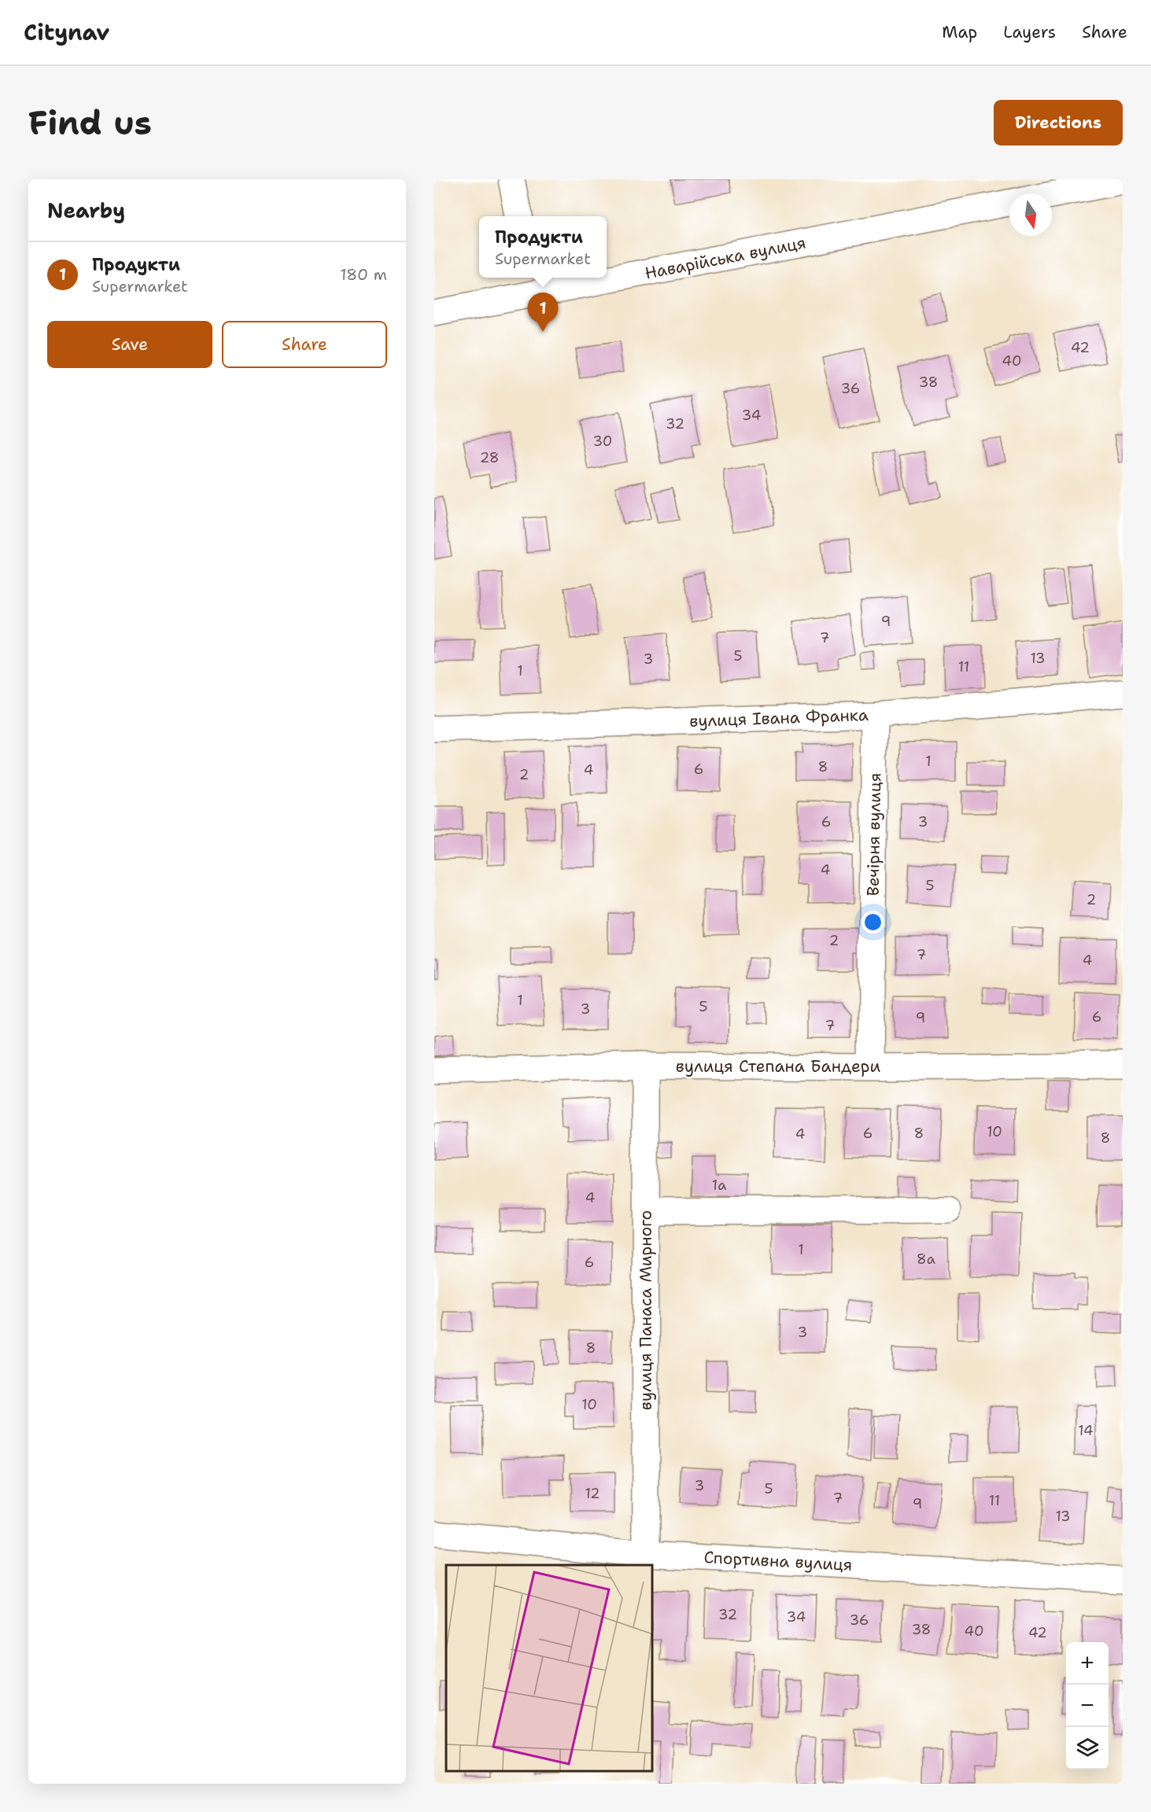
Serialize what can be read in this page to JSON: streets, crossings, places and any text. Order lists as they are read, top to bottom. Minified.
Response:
{"streets":{"street":["Наварійська вулиця","вулиця Івана Франка","Вечірня вулиця","вулиця Степана Бандери","вулиця Панаса Мирного","Спортивна вулиця"]},"crossings":[["вулиця Івана Франка","Вечірня вулиця"],["Вечірня вулиця","вулиця Степана Бандери"],["вулиця Степана Бандери","вулиця Панаса Мирного"],["вулиця Панаса Мирного","Спортивна вулиця"]],"house_numbers":["42","40","38","36","34","32","30","28","9","7","5","13","3","11","1","1","8","6","4","2","6","3","4","5","2","2","7","4","1","5","3","6","9","7","10","6","8","4","8","1а","4","1","8а","6","3","8","10","14","3","5","12","7","11","9","13","32","34","36","38","40","42"],"north":"bottom","page":{"header":"Citynav","nav":["Map","Layers","Share"],"buttons":["Directions",["Save","Share"]],"title":"Find us","heading":"Nearby","popup":["Продукти","Supermarket"],"list":[{"mark":"1","name":"Продукти","note":"Supermarket","value":"180 m"}],"pins":"1","map_buttons":["+","−"]}}
